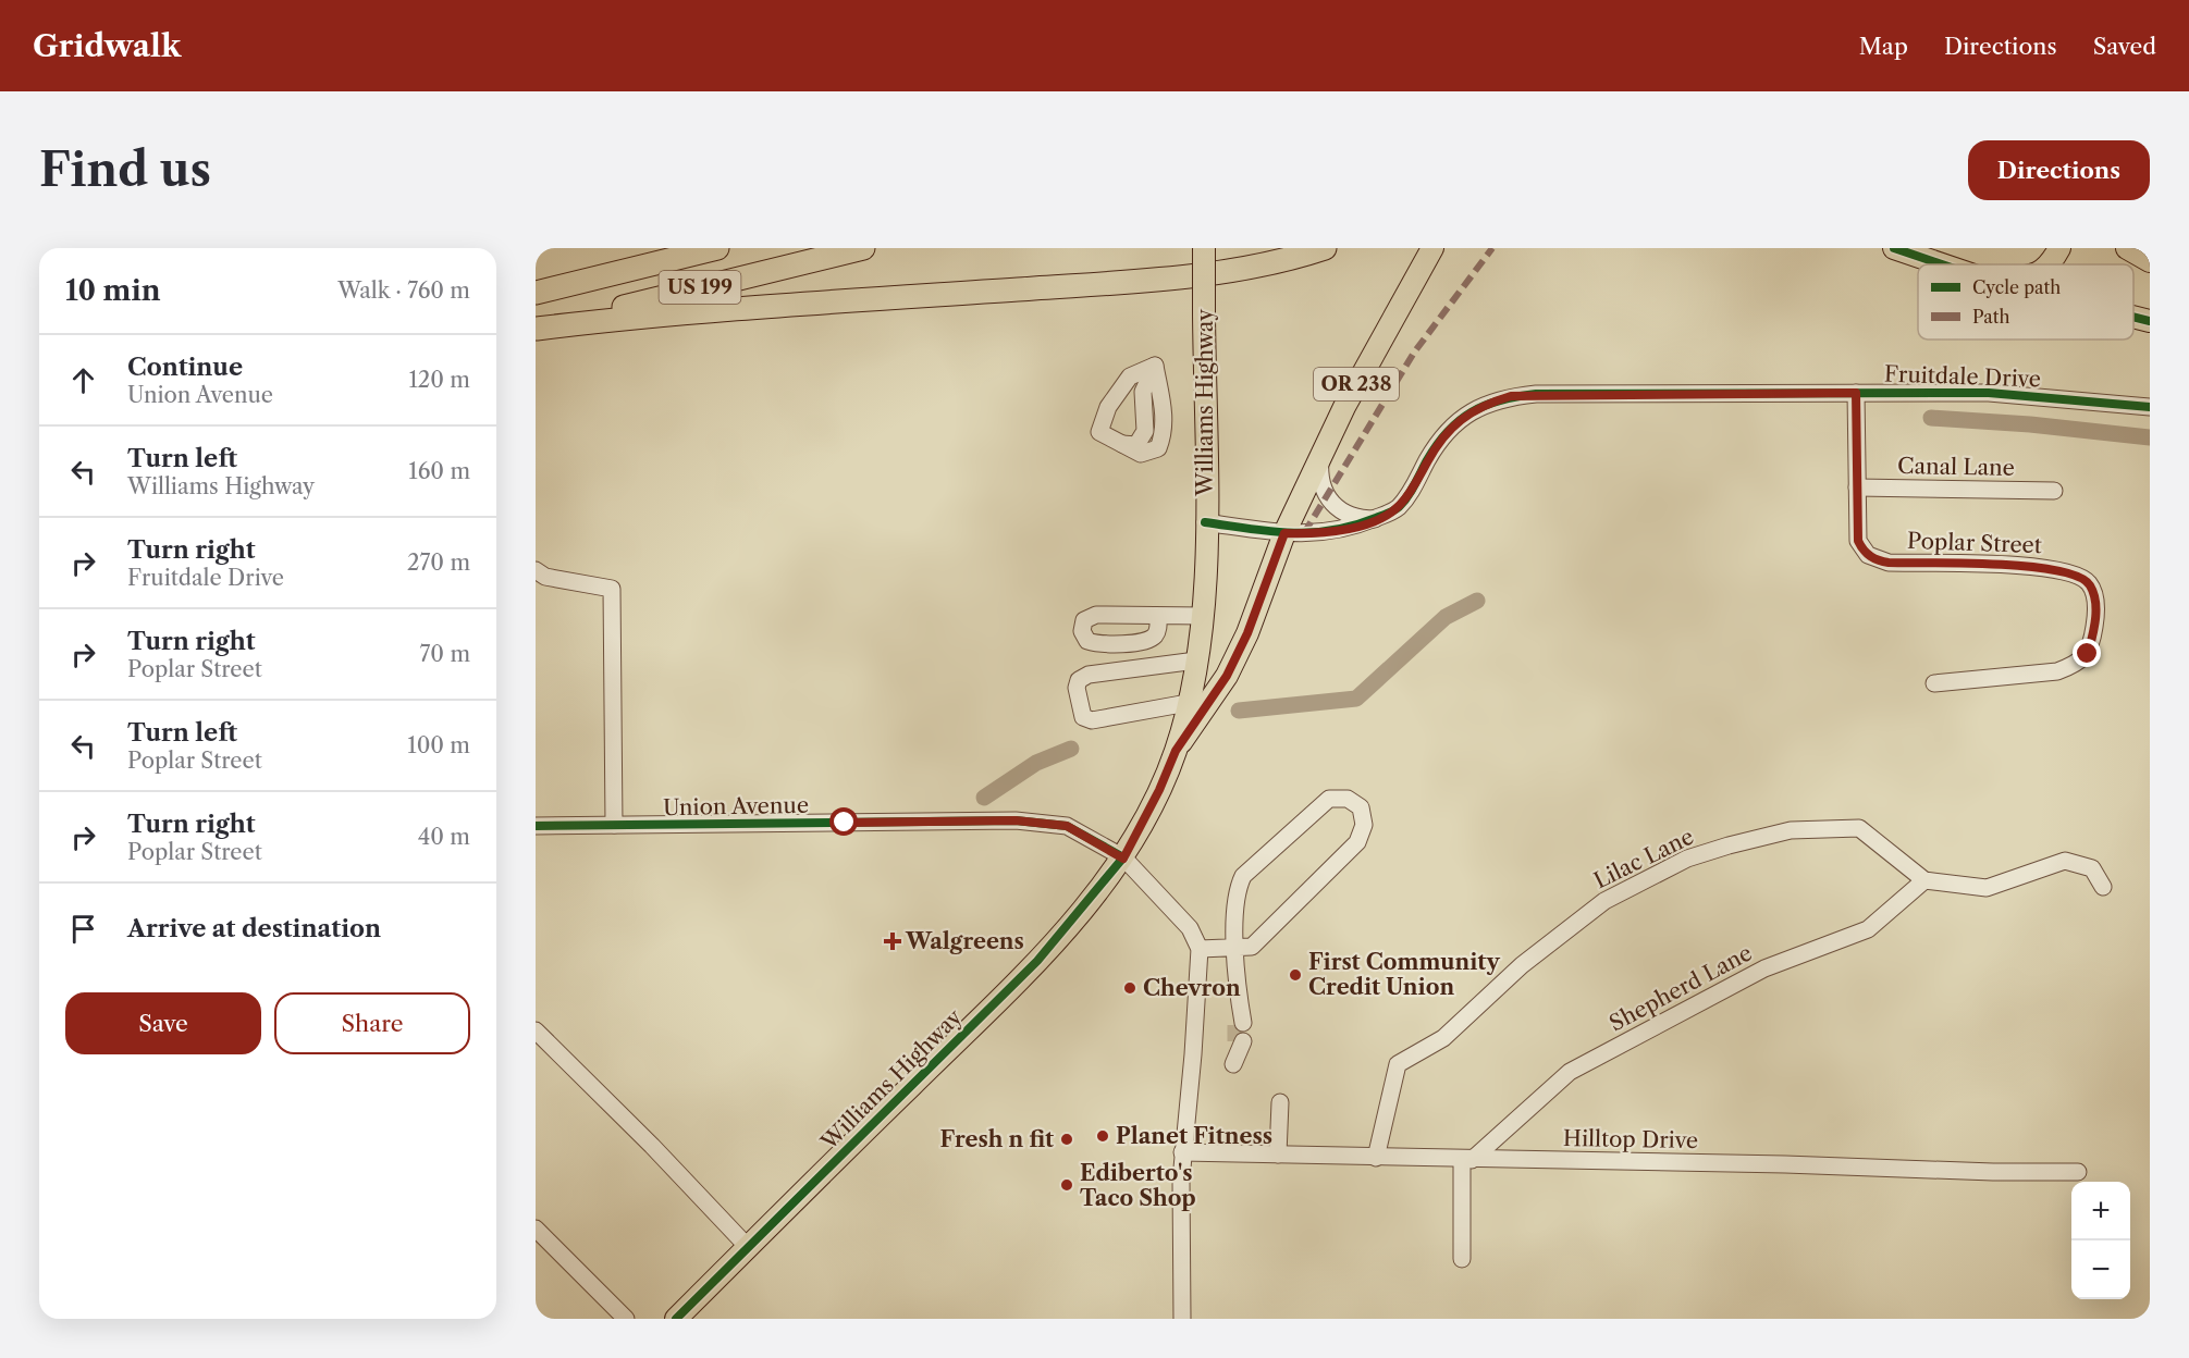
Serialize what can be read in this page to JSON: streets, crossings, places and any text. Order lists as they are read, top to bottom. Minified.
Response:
{"streets":{"highway":["US 199"],"main road":["OR 238","Williams Highway"],"street":["Fruitdale Drive","Canal Lane","Poplar Street","Union Avenue","Lilac Lane","Shepherd Lane","Hilltop Drive"]},"crossings":[["Fruitdale Drive","Williams Highway"],["Fruitdale Drive","Poplar Street"],["Williams Highway","Union Avenue"],["Canal Lane","Poplar Street"],["Lilac Lane","Shepherd Lane"],["Lilac Lane","Hilltop Drive"],["Shepherd Lane","Hilltop Drive"]],"places":{"health":["Walgreens"],"other":["First Community Credit Union","Chevron","Planet Fitness","Fresh n fit","Ediberto's Taco Shop"]},"legend":["Cycle path","Path"],"page":{"header":"Gridwalk","nav":["Map","Directions","Saved"],"buttons":["Directions",["Save","Share"]],"title":"Find us","heading":["10 min","Walk · 760 m"],"list":[["Continue","Union Avenue","120 m"],["Turn left","Williams Highway","160 m"],["Turn right","Fruitdale Drive","270 m"],["Turn right","Poplar Street","70 m"],["Turn left","Poplar Street","100 m"],["Turn right","Poplar Street","40 m"],"Arrive at destination"],"map_buttons":["+","−"]}}
